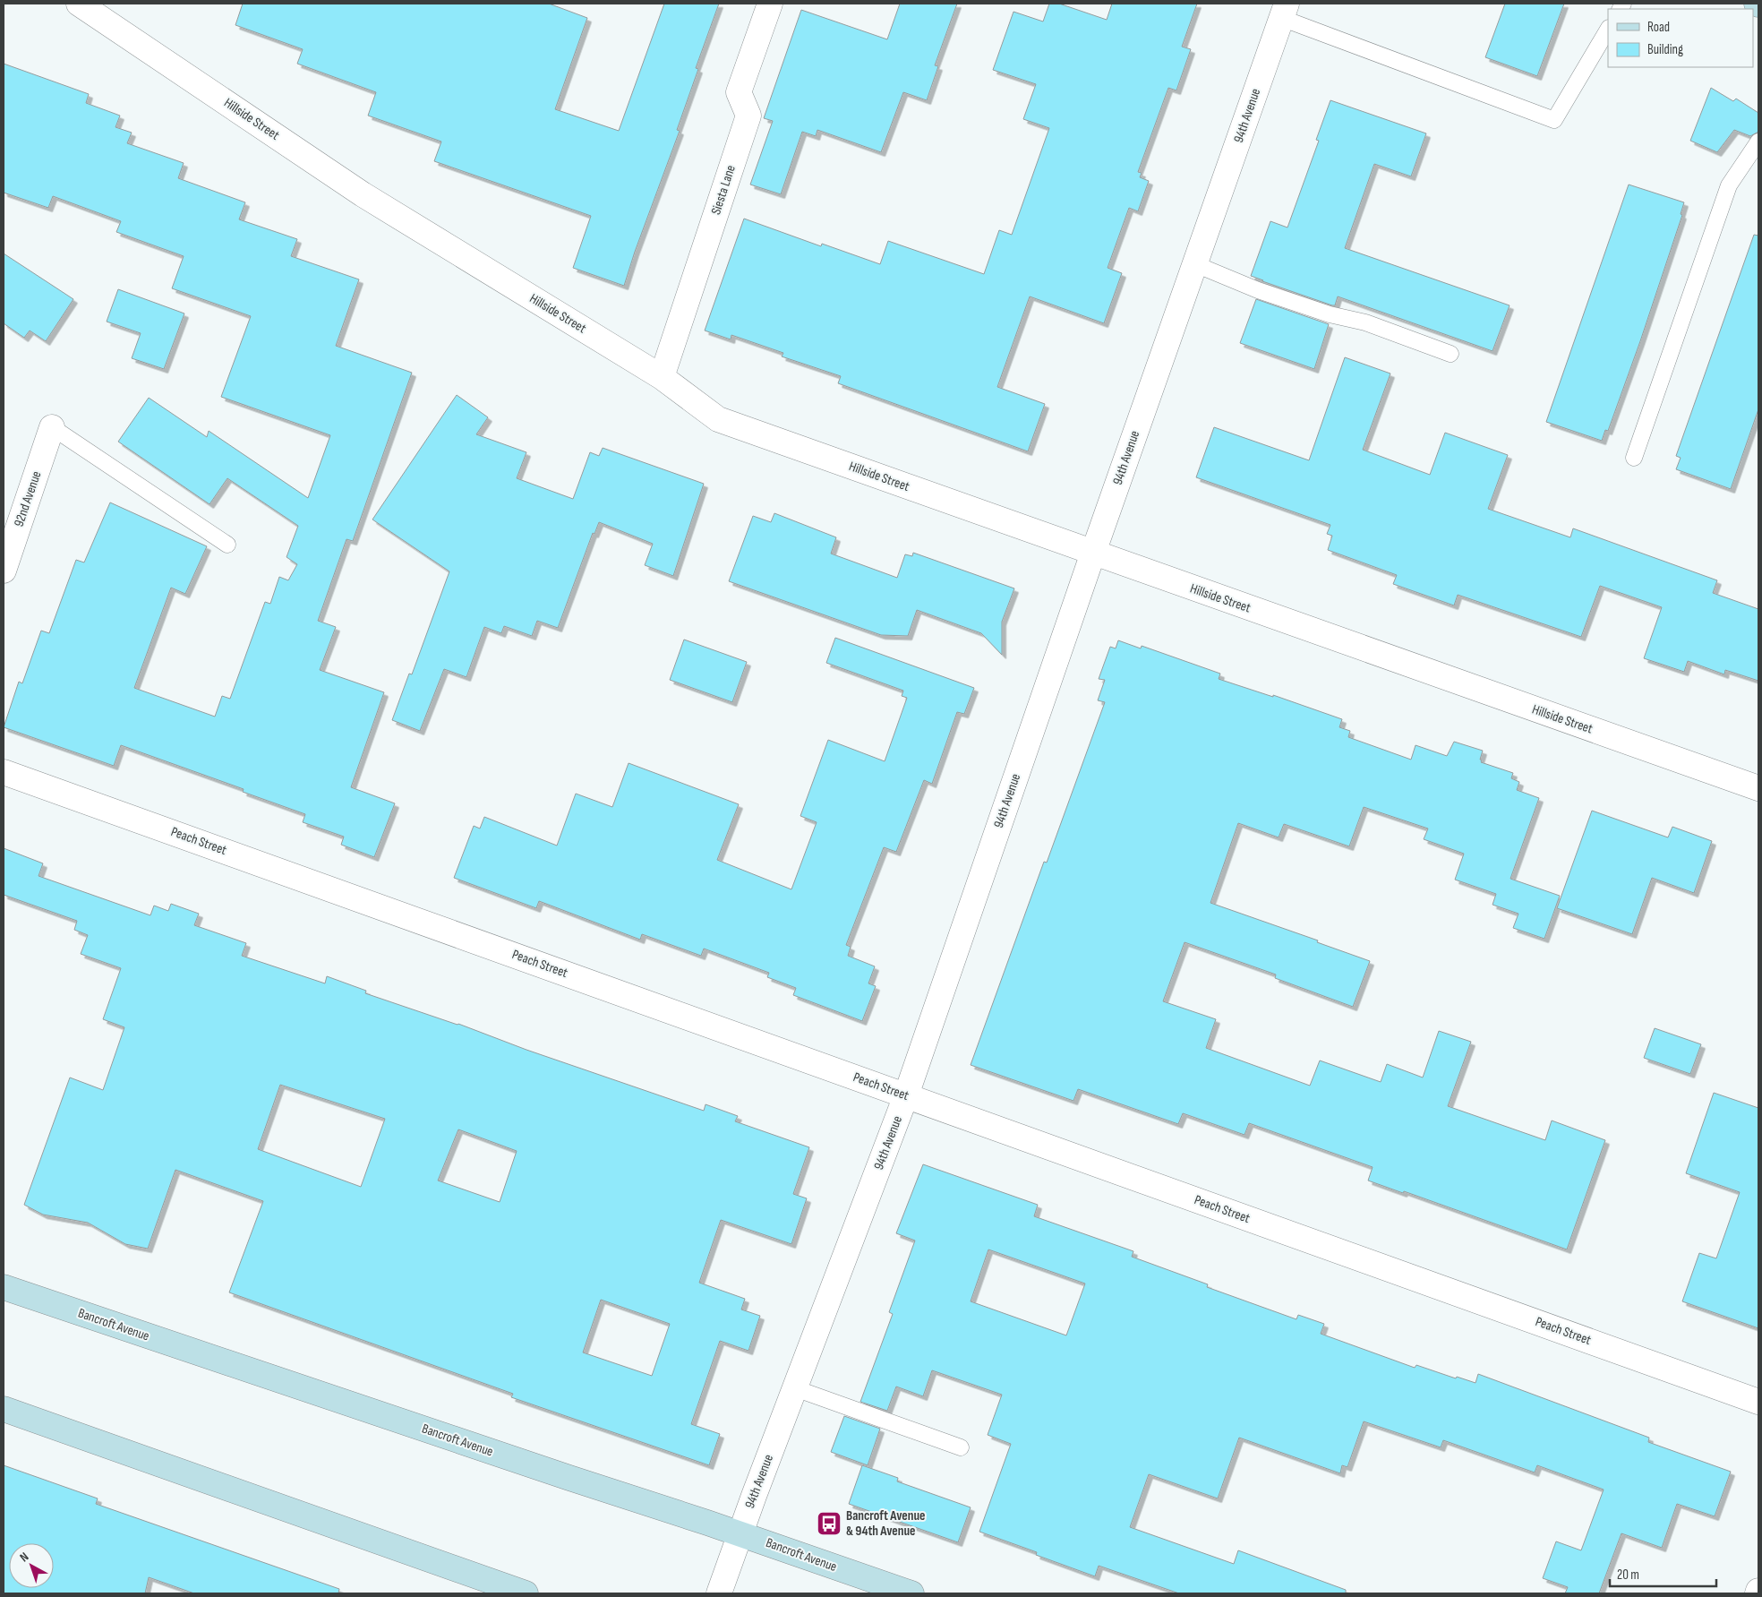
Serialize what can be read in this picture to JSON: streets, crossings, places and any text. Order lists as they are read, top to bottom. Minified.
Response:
{"streets":{"main road":["Bancroft Avenue"],"street":["94th Avenue","Hillside Street","Siesta Lane","92nd Avenue","Peach Street"]},"crossings":[["94th Avenue","Hillside Street"],["94th Avenue","Peach Street"],["94th Avenue","Bancroft Avenue"],["Hillside Street","Siesta Lane"]],"places":{"bus stop":["Bancroft Avenue & 94th Avenue"]},"legend":["Road","Building"],"scale_bar":"20 m","north":"top left"}
